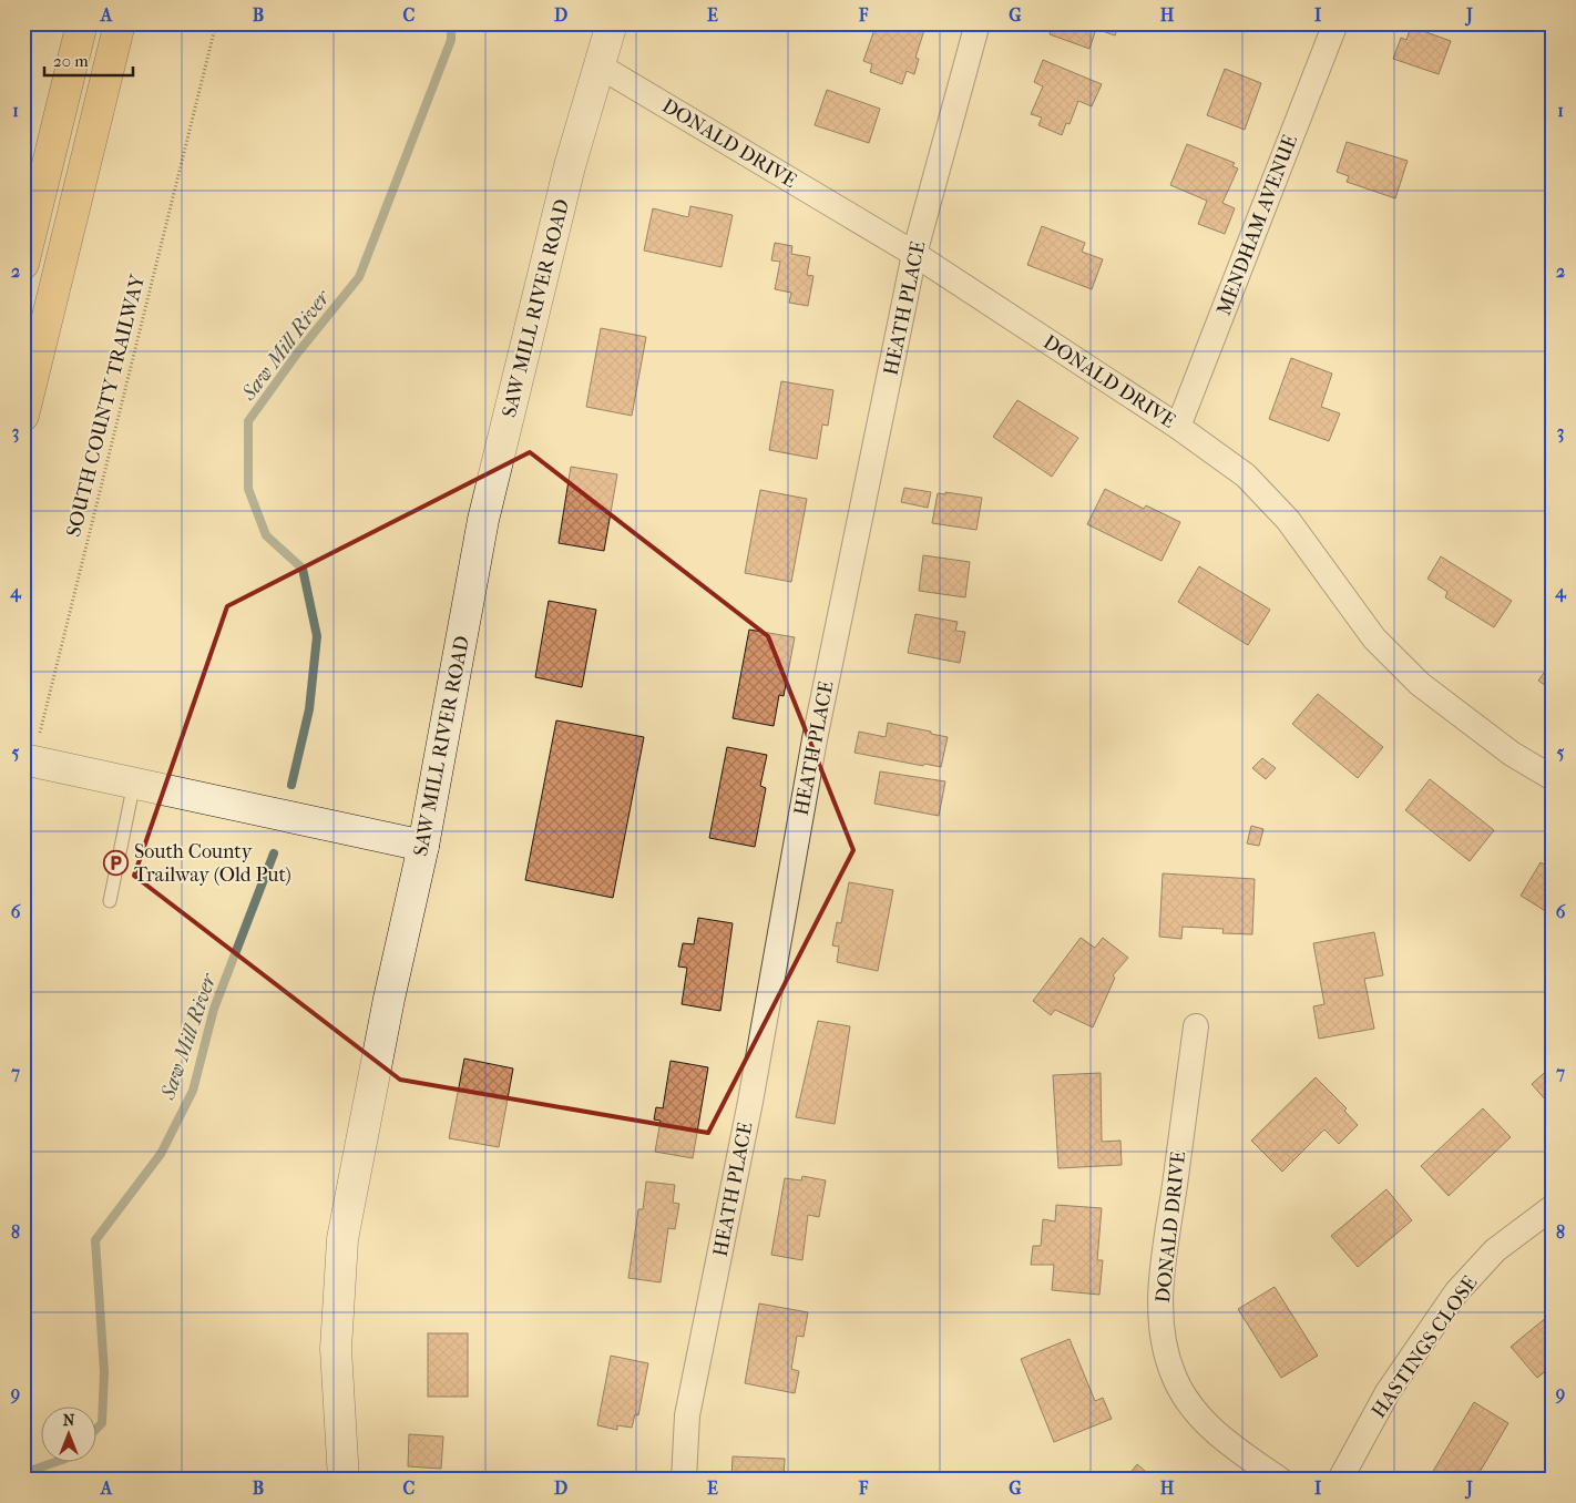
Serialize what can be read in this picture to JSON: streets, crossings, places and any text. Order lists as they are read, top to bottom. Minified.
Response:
{"streets":{"main road":["SAW MILL RIVER ROAD"],"street":["DONALD DRIVE","MENDHAM AVENUE","HEATH PLACE","HASTINGS CLOSE"],"path":["SOUTH COUNTY TRAILWAY"]},"crossings":[["DONALD DRIVE","MENDHAM AVENUE"],["DONALD DRIVE","SAW MILL RIVER ROAD"],["DONALD DRIVE","HEATH PLACE"]],"water":["Saw Mill River"],"places":{"parking":["South County Trailway (Old Put)"]},"scale_bar":"20 m","north":"top","grid":{"columns":["A","B","C","D","E","F","G","H","I","J"],"rows":["1","2","3","4","5","6","7","8","9"]}}
